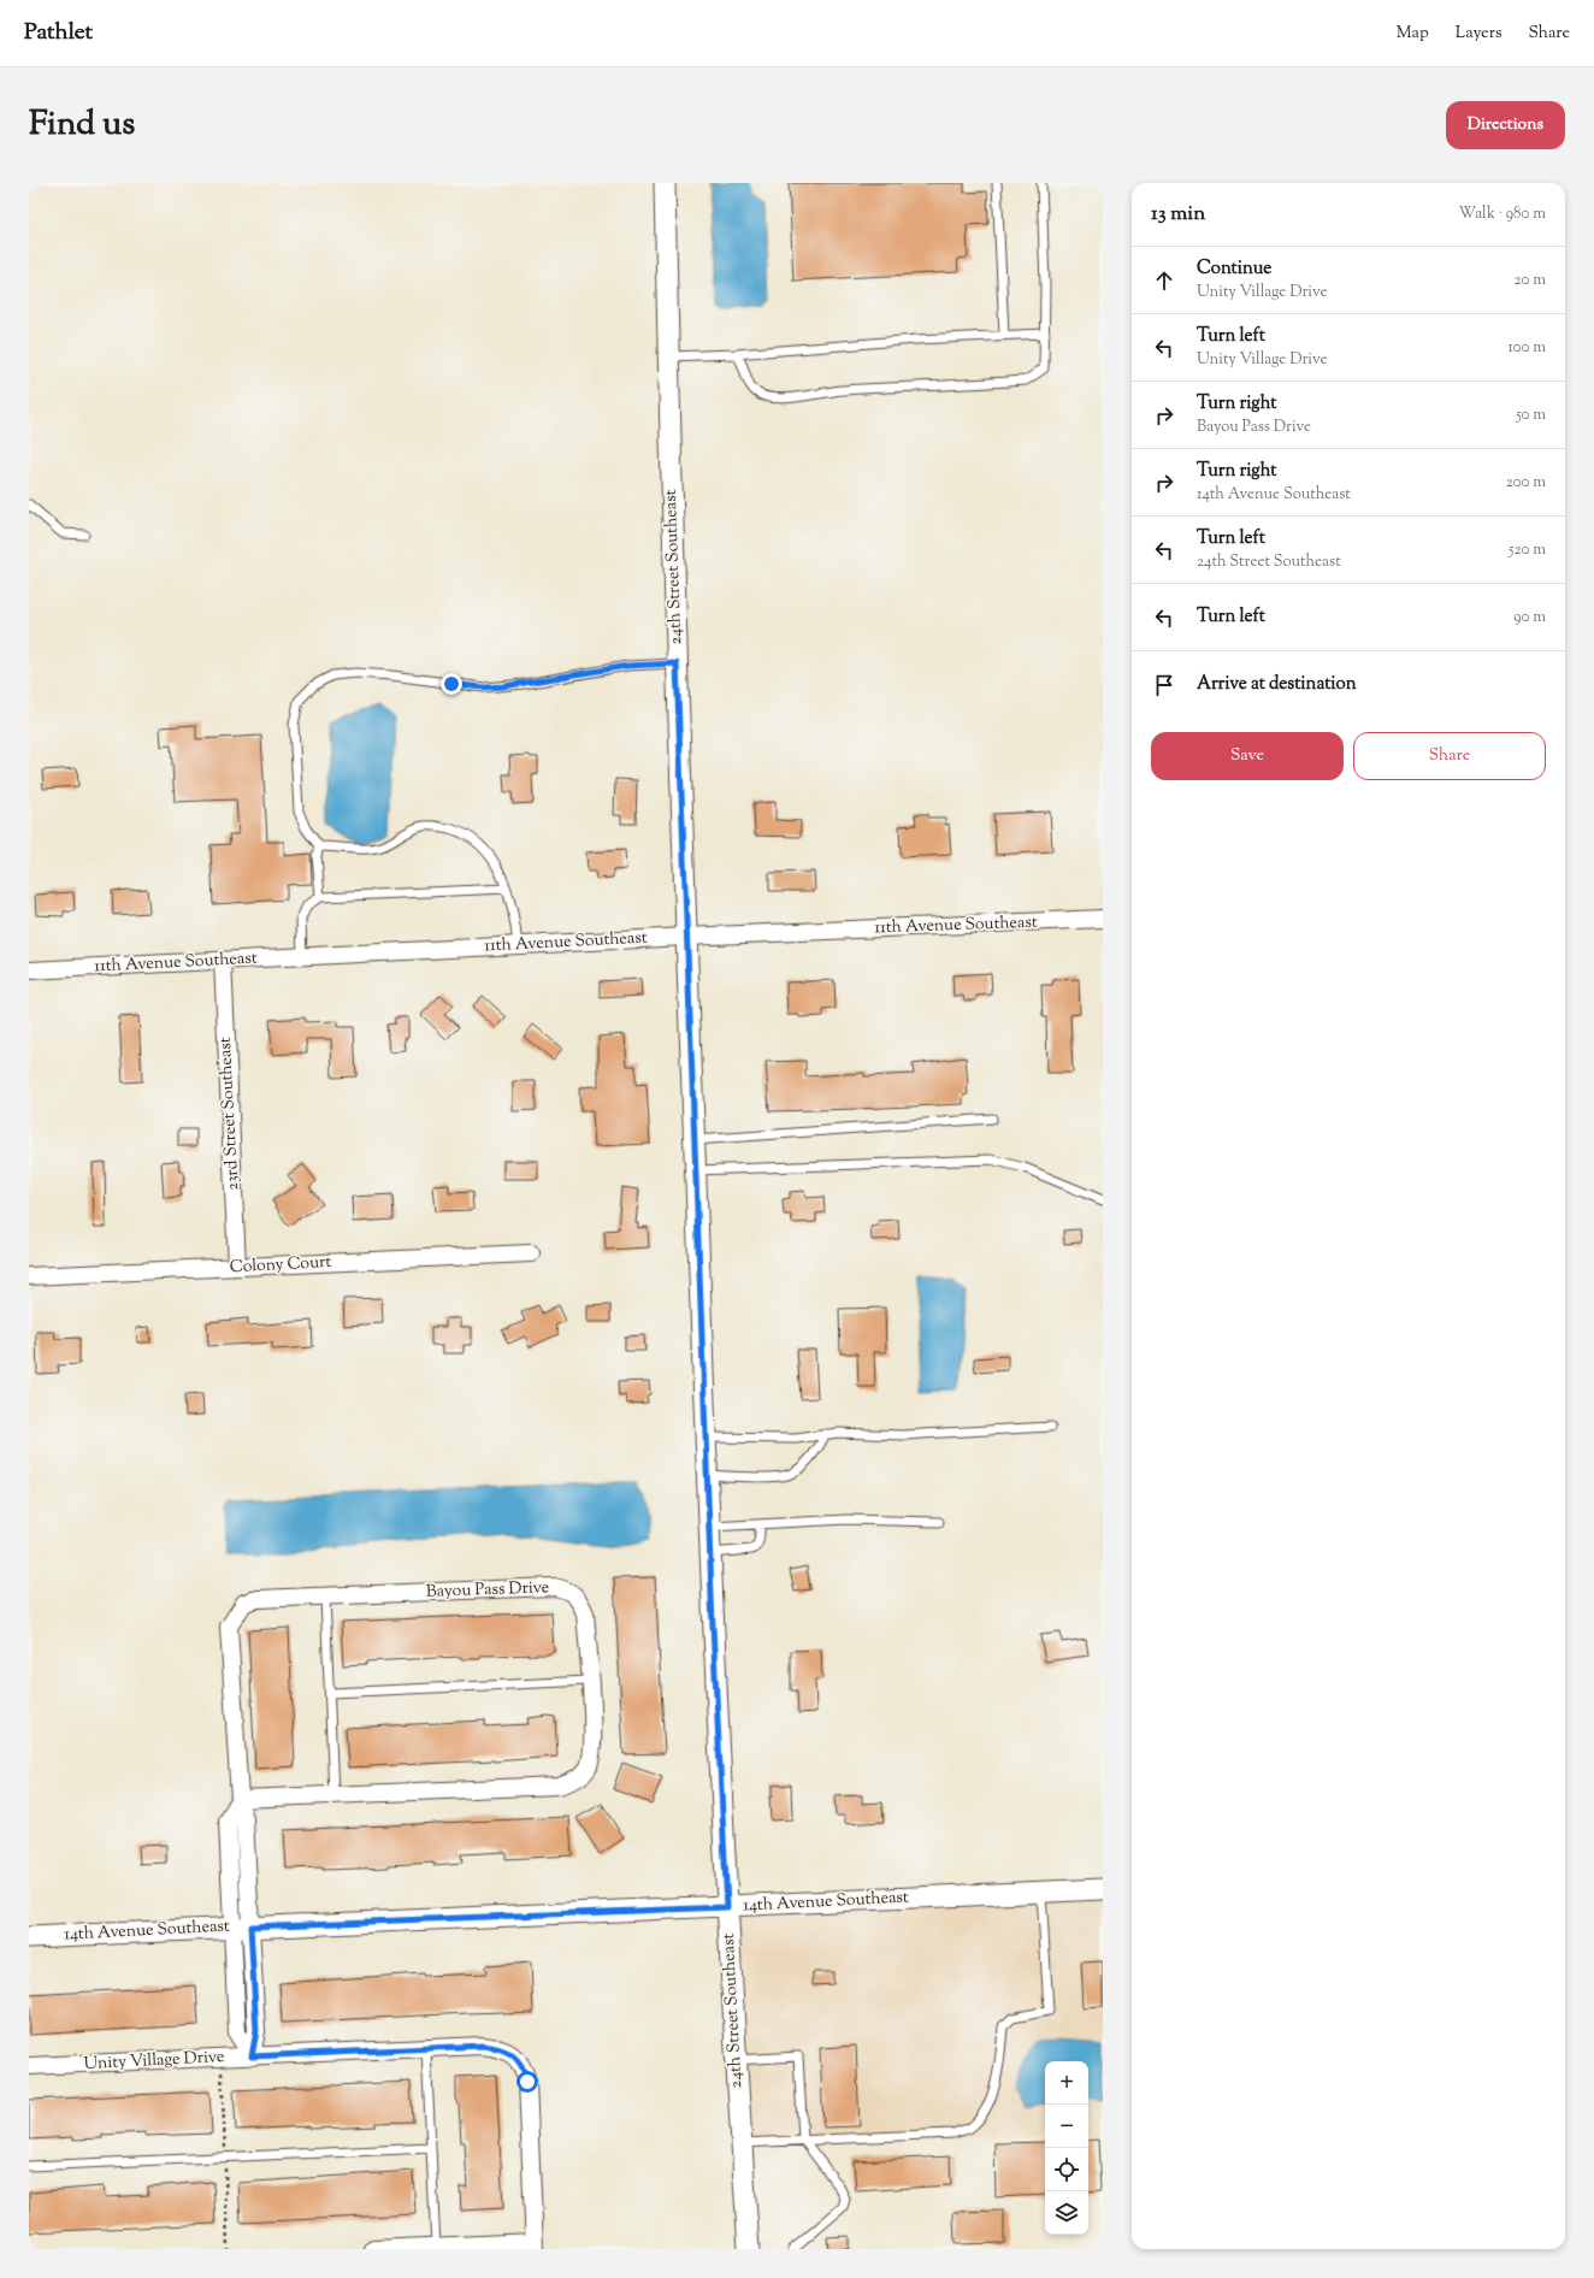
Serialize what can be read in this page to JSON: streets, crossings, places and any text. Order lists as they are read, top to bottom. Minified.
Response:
{"streets":{"street":["24th Street Southeast","11th Avenue Southeast","23rd Street Southeast","Colony Court","Bayou Pass Drive","14th Avenue Southeast","Unity Village Drive"]},"crossings":[["24th Street Southeast","11th Avenue Southeast"],["24th Street Southeast","14th Avenue Southeast"],["11th Avenue Southeast","23rd Street Southeast"],["23rd Street Southeast","Colony Court"],["Bayou Pass Drive","14th Avenue Southeast"],["Bayou Pass Drive","Unity Village Drive"]],"page":{"header":"Pathlet","nav":["Map","Layers","Share"],"title":"Find us","buttons":["Directions",["Save","Share"]],"heading":["13 min","Walk · 980 m"],"list":[["Continue","Unity Village Drive","20 m"],["Turn left","Unity Village Drive","100 m"],["Turn right","Bayou Pass Drive","50 m"],["Turn right","14th Avenue Southeast","200 m"],["Turn left","24th Street Southeast","520 m"],["Turn left","90 m"],"Arrive at destination"],"map_buttons":["+","−"]}}
